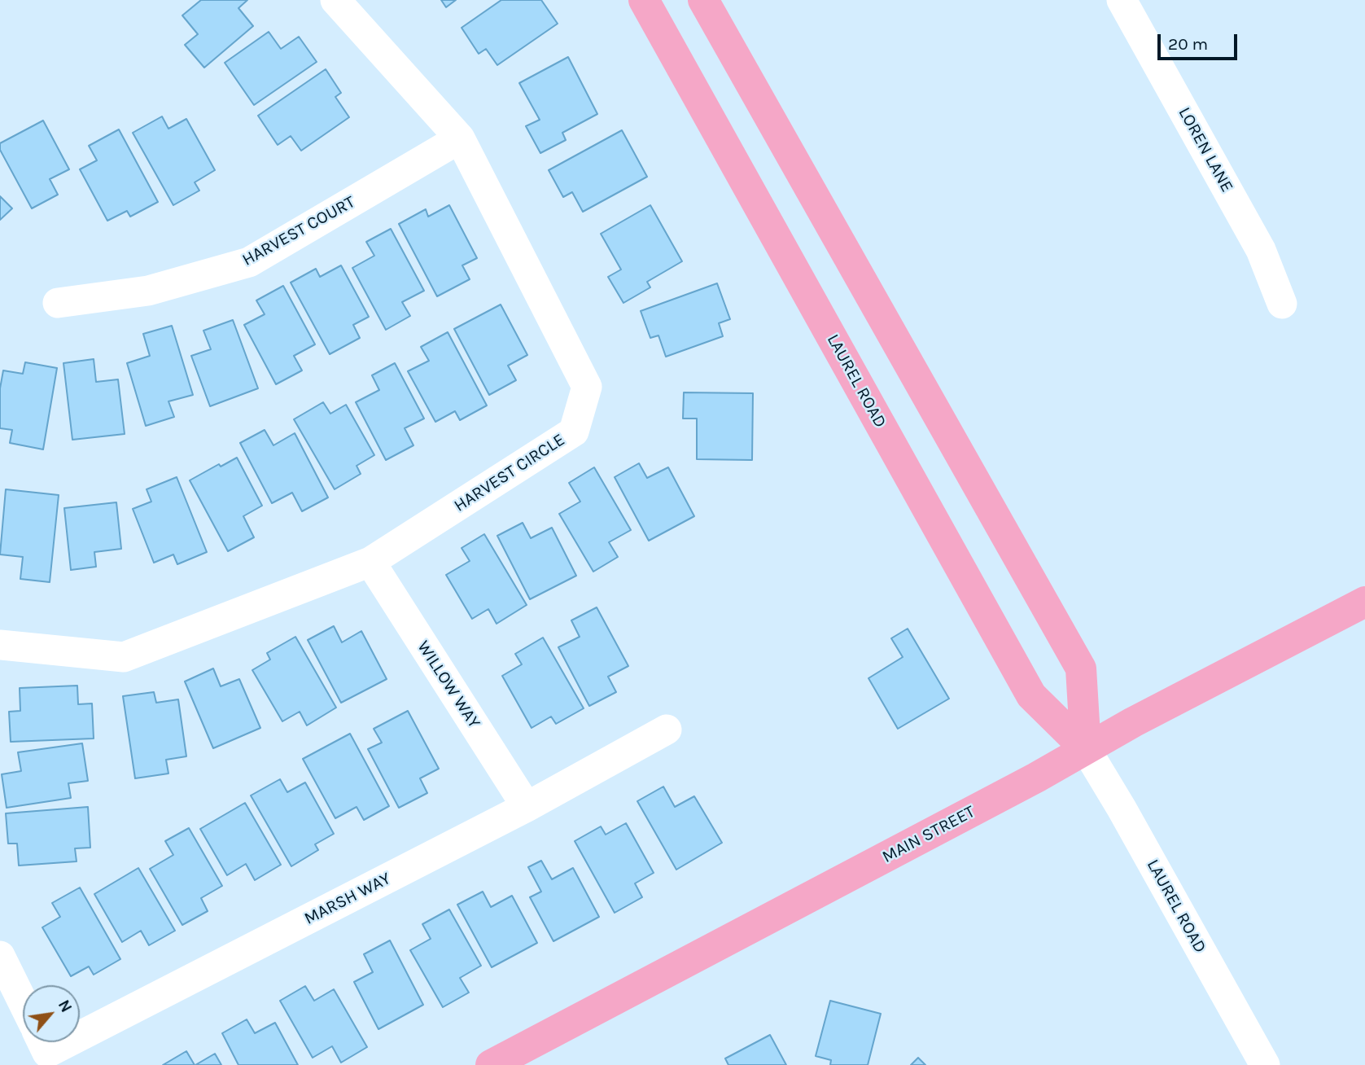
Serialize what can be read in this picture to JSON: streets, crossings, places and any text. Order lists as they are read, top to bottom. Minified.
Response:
{"streets":{"main road":["LAUREL ROAD","MAIN STREET"],"street":["LOREN LANE","HARVEST COURT","HARVEST CIRCLE","WILLOW WAY","MARSH WAY"]},"crossings":[["HARVEST COURT","HARVEST CIRCLE"],["LAUREL ROAD","MAIN STREET"],["HARVEST CIRCLE","WILLOW WAY"],["WILLOW WAY","MARSH WAY"]],"scale_bar":"20 m","north":"top right"}
